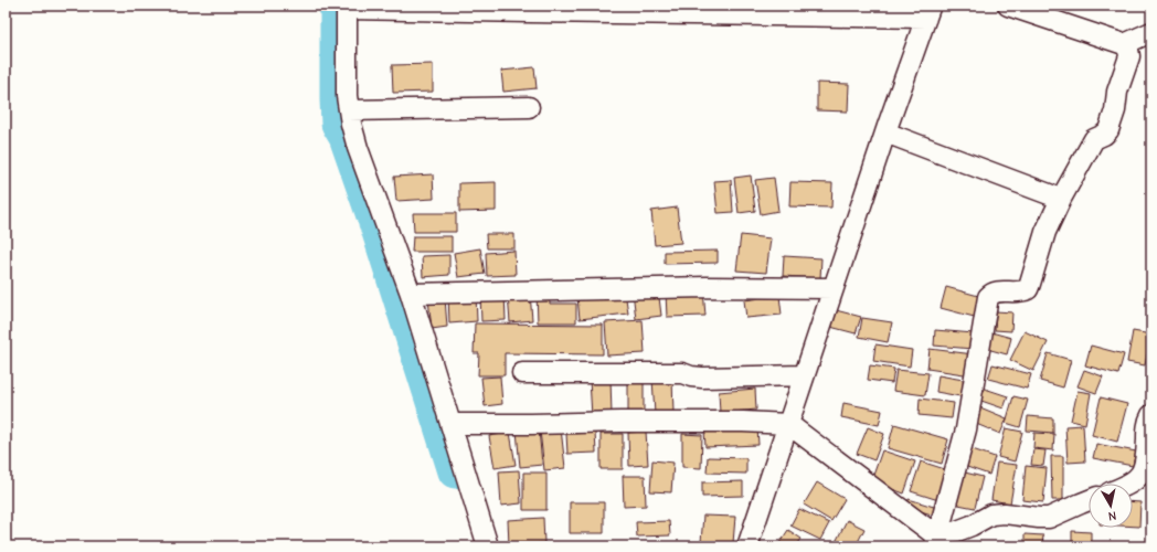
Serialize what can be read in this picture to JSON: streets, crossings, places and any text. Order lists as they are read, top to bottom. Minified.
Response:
{"north":"bottom"}
